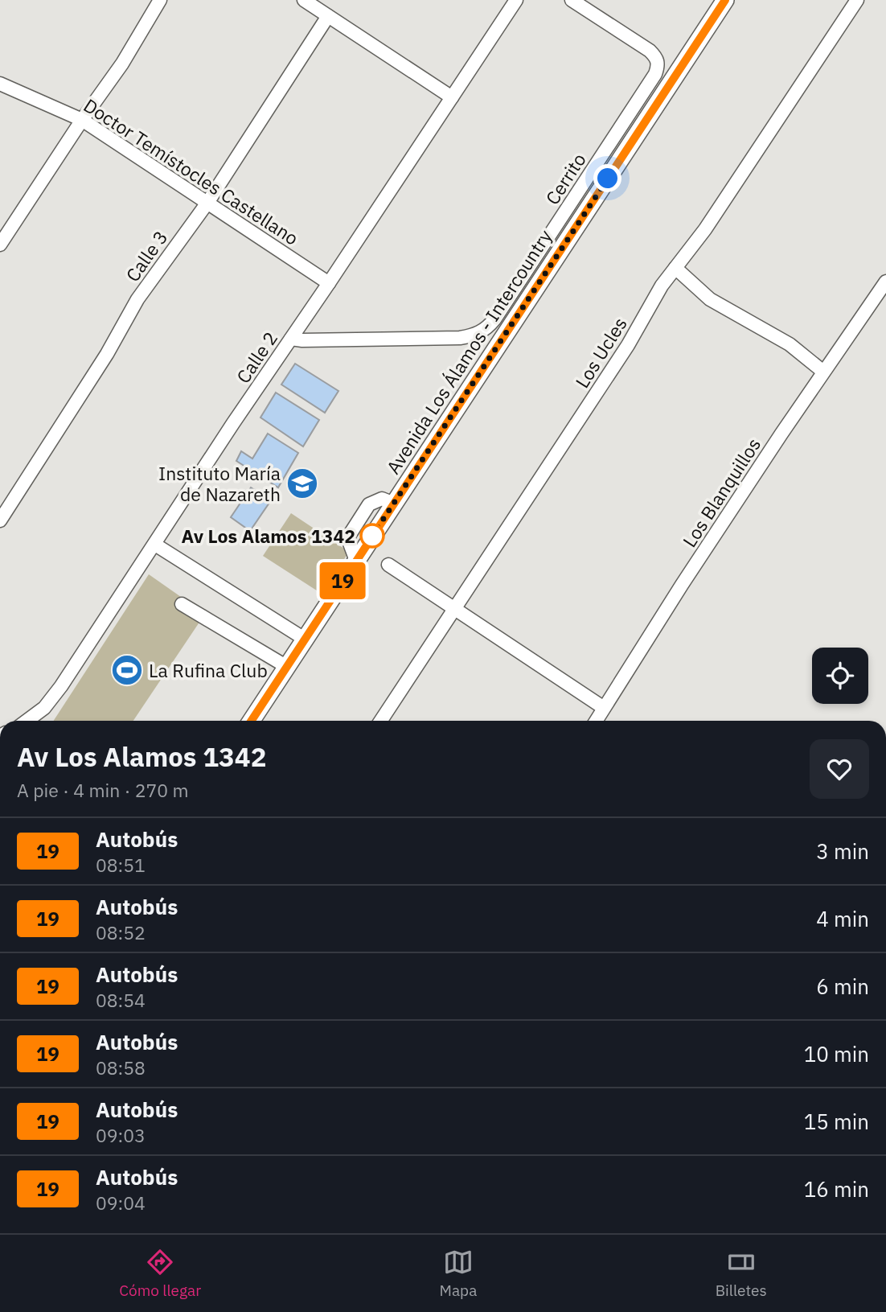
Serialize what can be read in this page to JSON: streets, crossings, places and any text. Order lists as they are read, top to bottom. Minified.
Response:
{"streets":{"main road":["Avenida Los Álamos - Intercountry"],"street":["Doctor Temístocles Castellano","Cerrito","Calle 3","Los Ucles","Calle 2","Los Blanquillos"]},"crossings":[["Doctor Temístocles Castellano","Calle 3"],["Doctor Temístocles Castellano","Calle 2"],["Cerrito","Calle 2"]],"places":{"school or university":["Instituto María de Nazareth"],"other":["Av Los Alamos 1342"],"sports":["La Rufina Club"]},"lines":["bus line 19"],"page":{"on_map":"19","heading":["Av Los Alamos 1342","A pie · 4 min · 270 m"],"list":[{"mark":"19","name":"Autobús","note":"08:51","value":"3 min"},{"mark":"19","name":"Autobús","note":"08:52","value":"4 min"},{"mark":"19","name":"Autobús","note":"08:54","value":"6 min"},{"mark":"19","name":"Autobús","note":"08:58","value":"10 min"},{"mark":"19","name":"Autobús","note":"09:03","value":"15 min"},{"mark":"19","name":"Autobús","note":"09:04","value":"16 min"}],"tabs":["Cómo llegar","Mapa","Billetes"]}}
